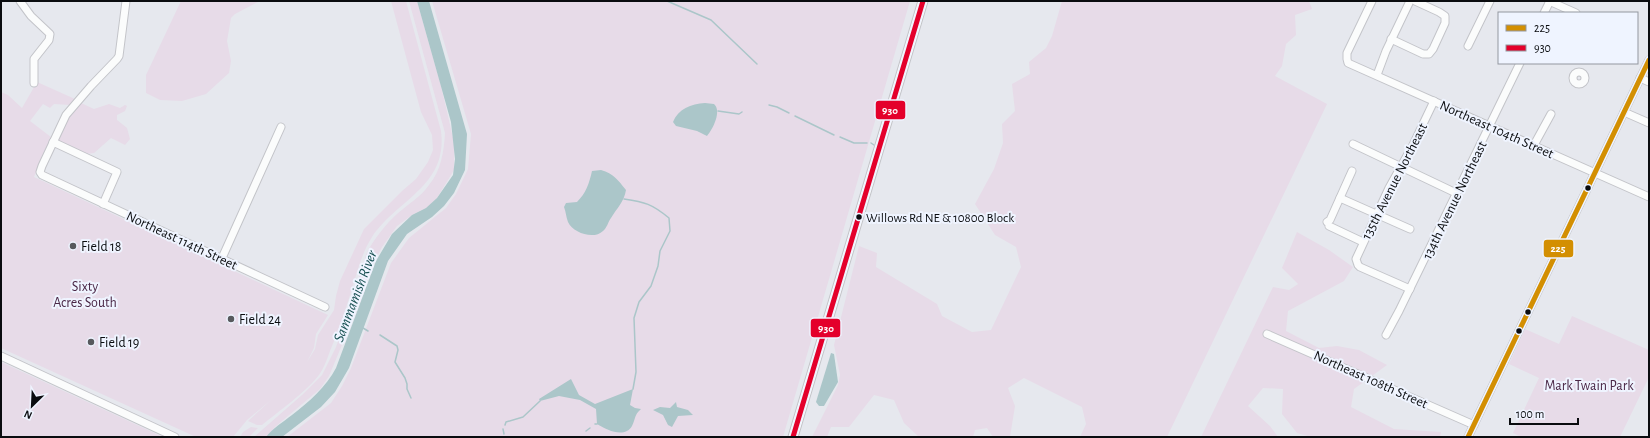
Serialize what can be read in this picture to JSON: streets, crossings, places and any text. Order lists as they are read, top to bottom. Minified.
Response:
{"streets":{"street":["Northeast 104th Street","135th Avenue Northeast","134th Avenue Northeast","Northeast 114th Street","Northeast 108th Street"]},"crossings":[["Northeast 104th Street","135th Avenue Northeast"],["Northeast 104th Street","134th Avenue Northeast"],["135th Avenue Northeast","134th Avenue Northeast"]],"water":["Sammamish River"],"parks":["Sixty Acres South","Mark Twain Park"],"places":["Willows Rd NE & 10800 Block","Field 18","Field 24","Field 19"],"lines":["transit line 930","transit line 225"],"legend":["225","930"],"scale_bar":"100 m","north":"bottom left"}
